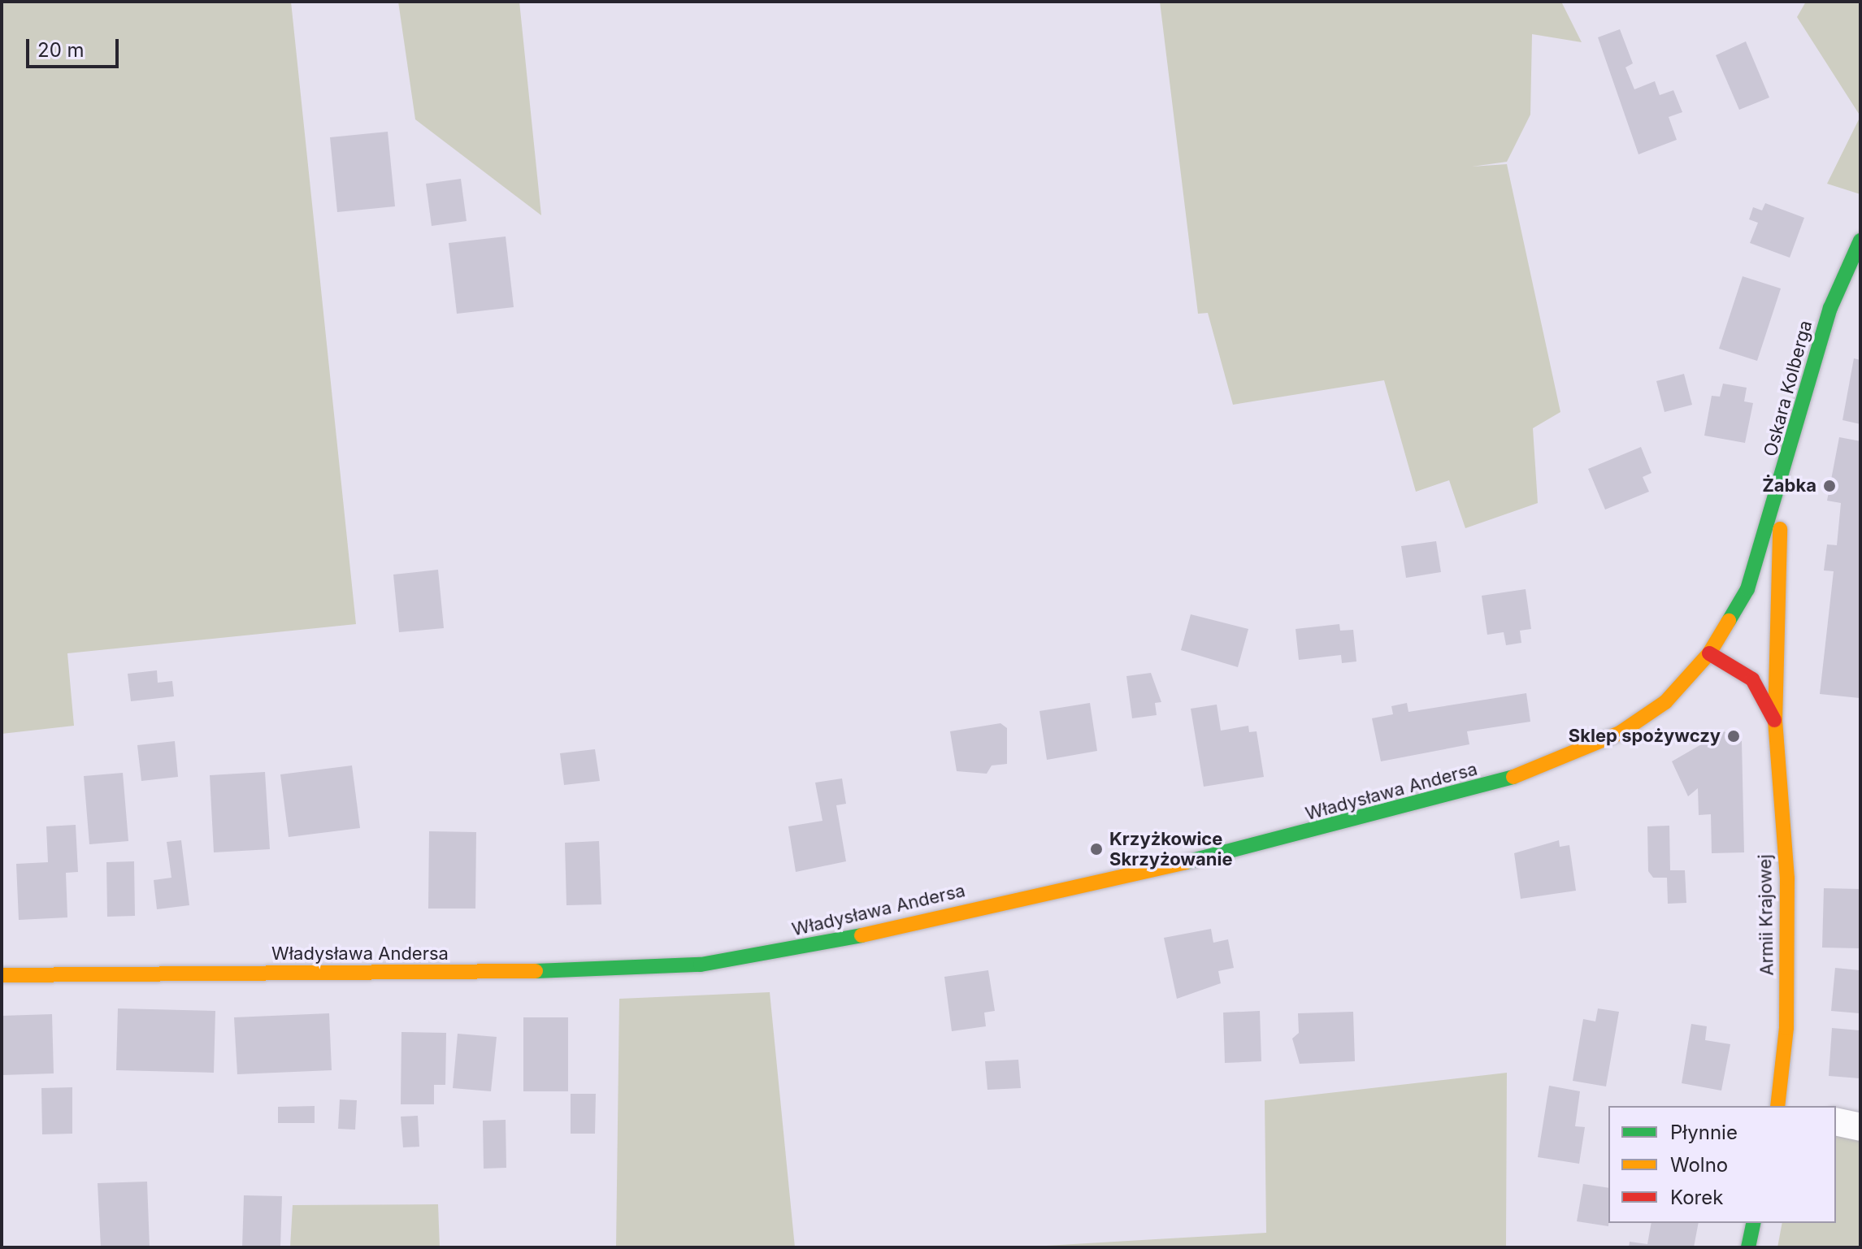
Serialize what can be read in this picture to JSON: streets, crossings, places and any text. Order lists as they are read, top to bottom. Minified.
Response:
{"streets":{"main road":["Oskara Kolberga","Władysława Andersa","Armii Krajowej"]},"crossings":[["Oskara Kolberga","Władysława Andersa"],["Oskara Kolberga","Armii Krajowej"],["Władysława Andersa","Armii Krajowej"]],"places":["Żabka","Sklep spożywczy","Krzyżkowice Skrzyżowanie"],"legend":["Płynnie","Wolno","Korek"],"scale_bar":"20 m"}
